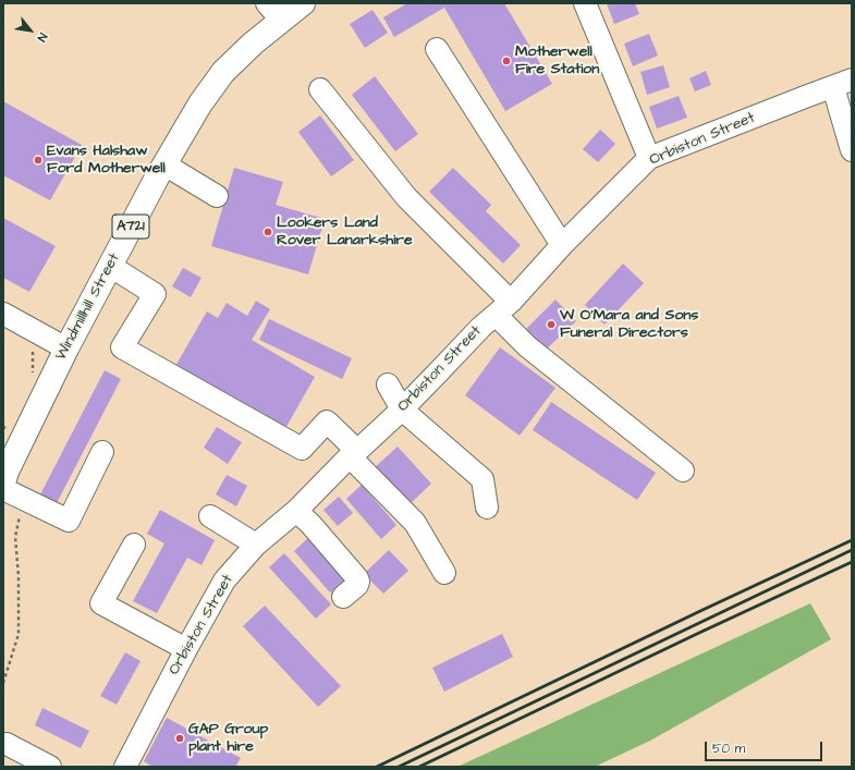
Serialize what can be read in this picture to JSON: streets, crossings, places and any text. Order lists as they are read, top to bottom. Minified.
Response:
{"streets":{"main road":["A721","Windmillhill Street"],"street":["Orbiston Street"]},"places":["Motherwell Fire Station","Evans Halshaw Ford Motherwell","Lookers Land Rover Lanarkshire","W O'Mara and Sons Funeral Directors","GAP Group plant hire"],"scale_bar":"50 m","north":"bottom right"}
